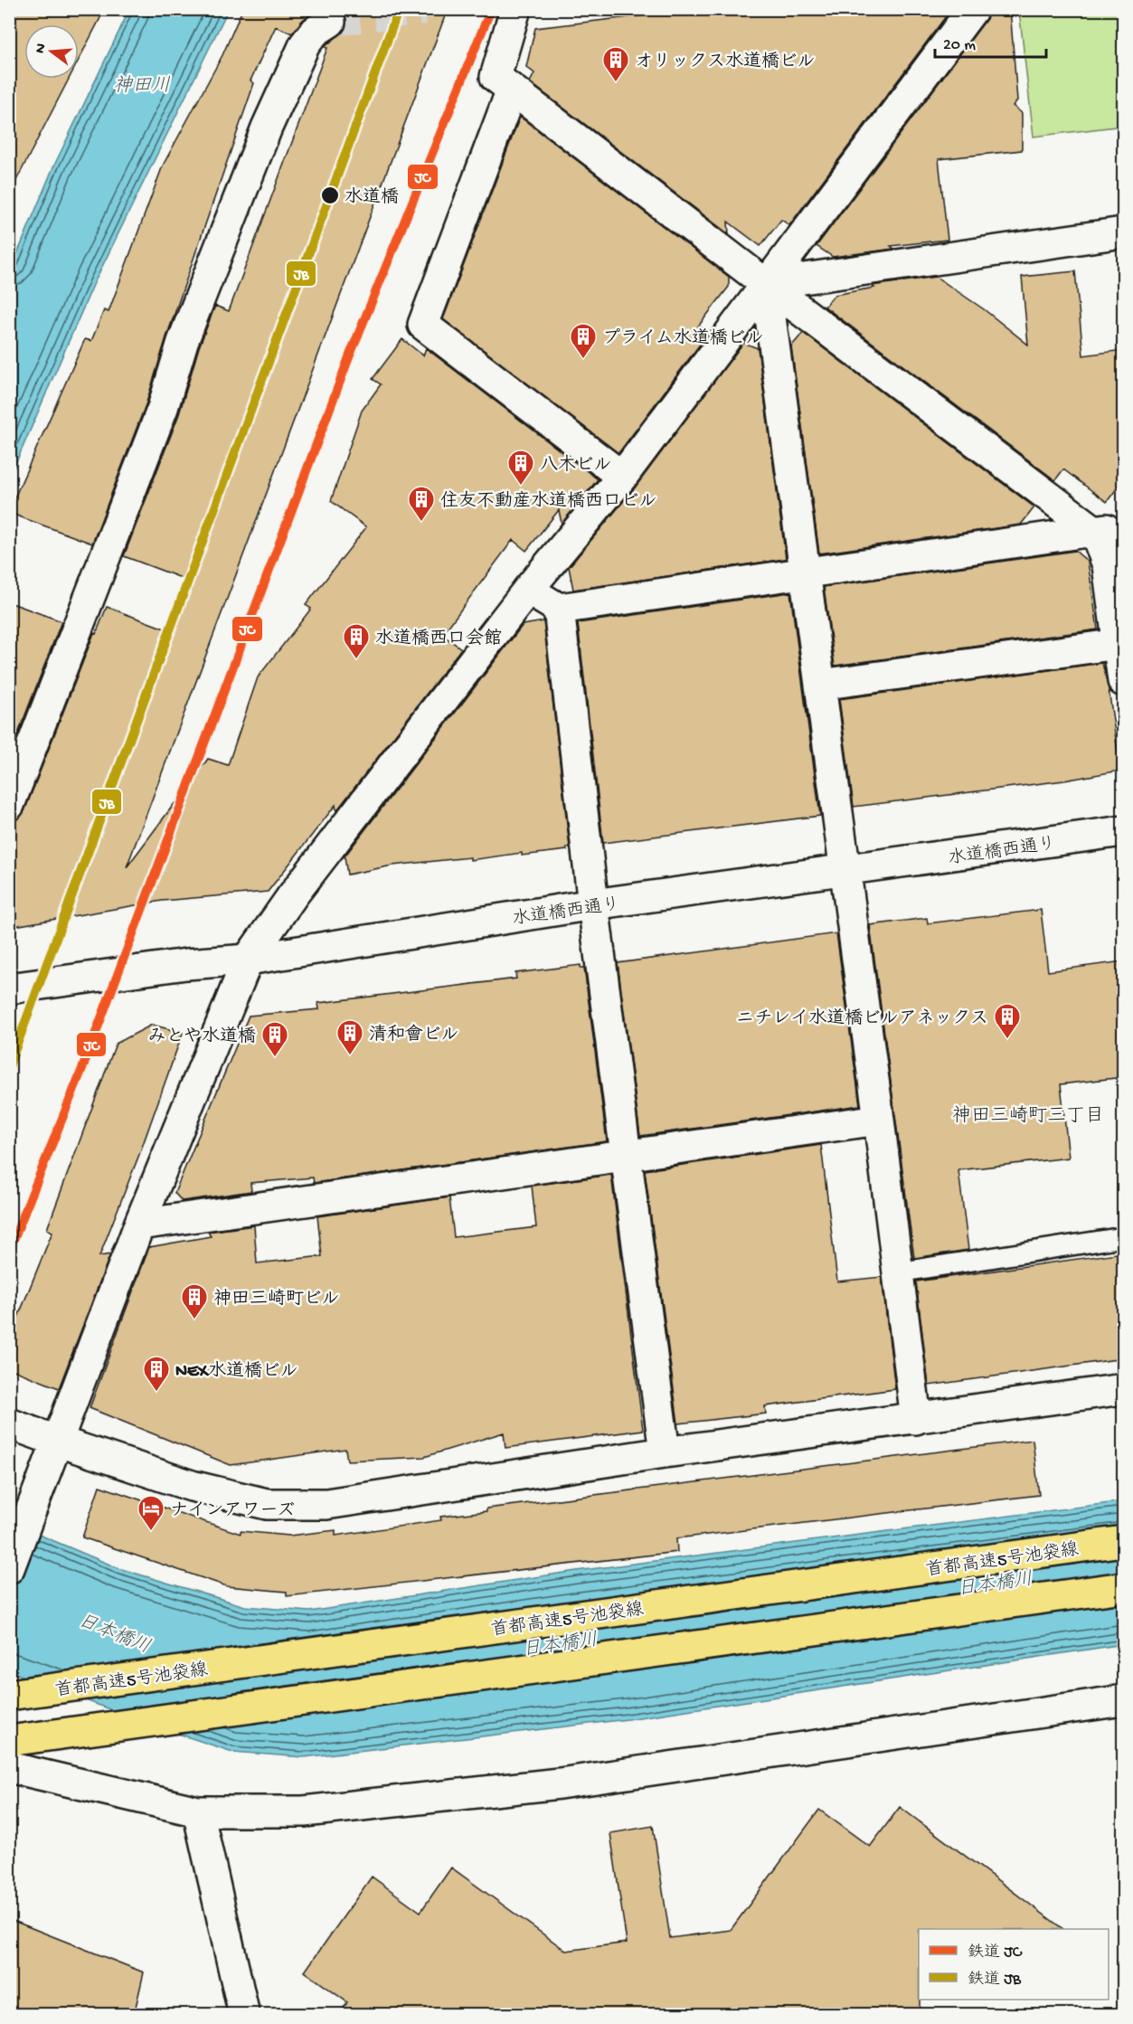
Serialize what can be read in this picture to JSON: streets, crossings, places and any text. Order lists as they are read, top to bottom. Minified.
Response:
{"streets":{"highway":["首都高速5号池袋線"],"street":["水道橋西通り"]},"districts":["神田三崎町三丁目"],"water":["神田川","日本橋川"],"places":{"building":["オリックス水道橋ビル","プライム水道橋ビル","八木ビル","住友不動産水道橋西口ビル","水道橋西口会館","ニチレイ水道橋ビルアネックス","清和會ビル","みとや水道橋","神田三崎町ビル","NEX水道橋ビル"],"other":["水道橋"],"hotel":["ナインアワーズ"]},"lines":["rail line JC","rail line JB"],"legend":["鉄道 JC","鉄道 JB"],"scale_bar":"20 m","north":"left"}
